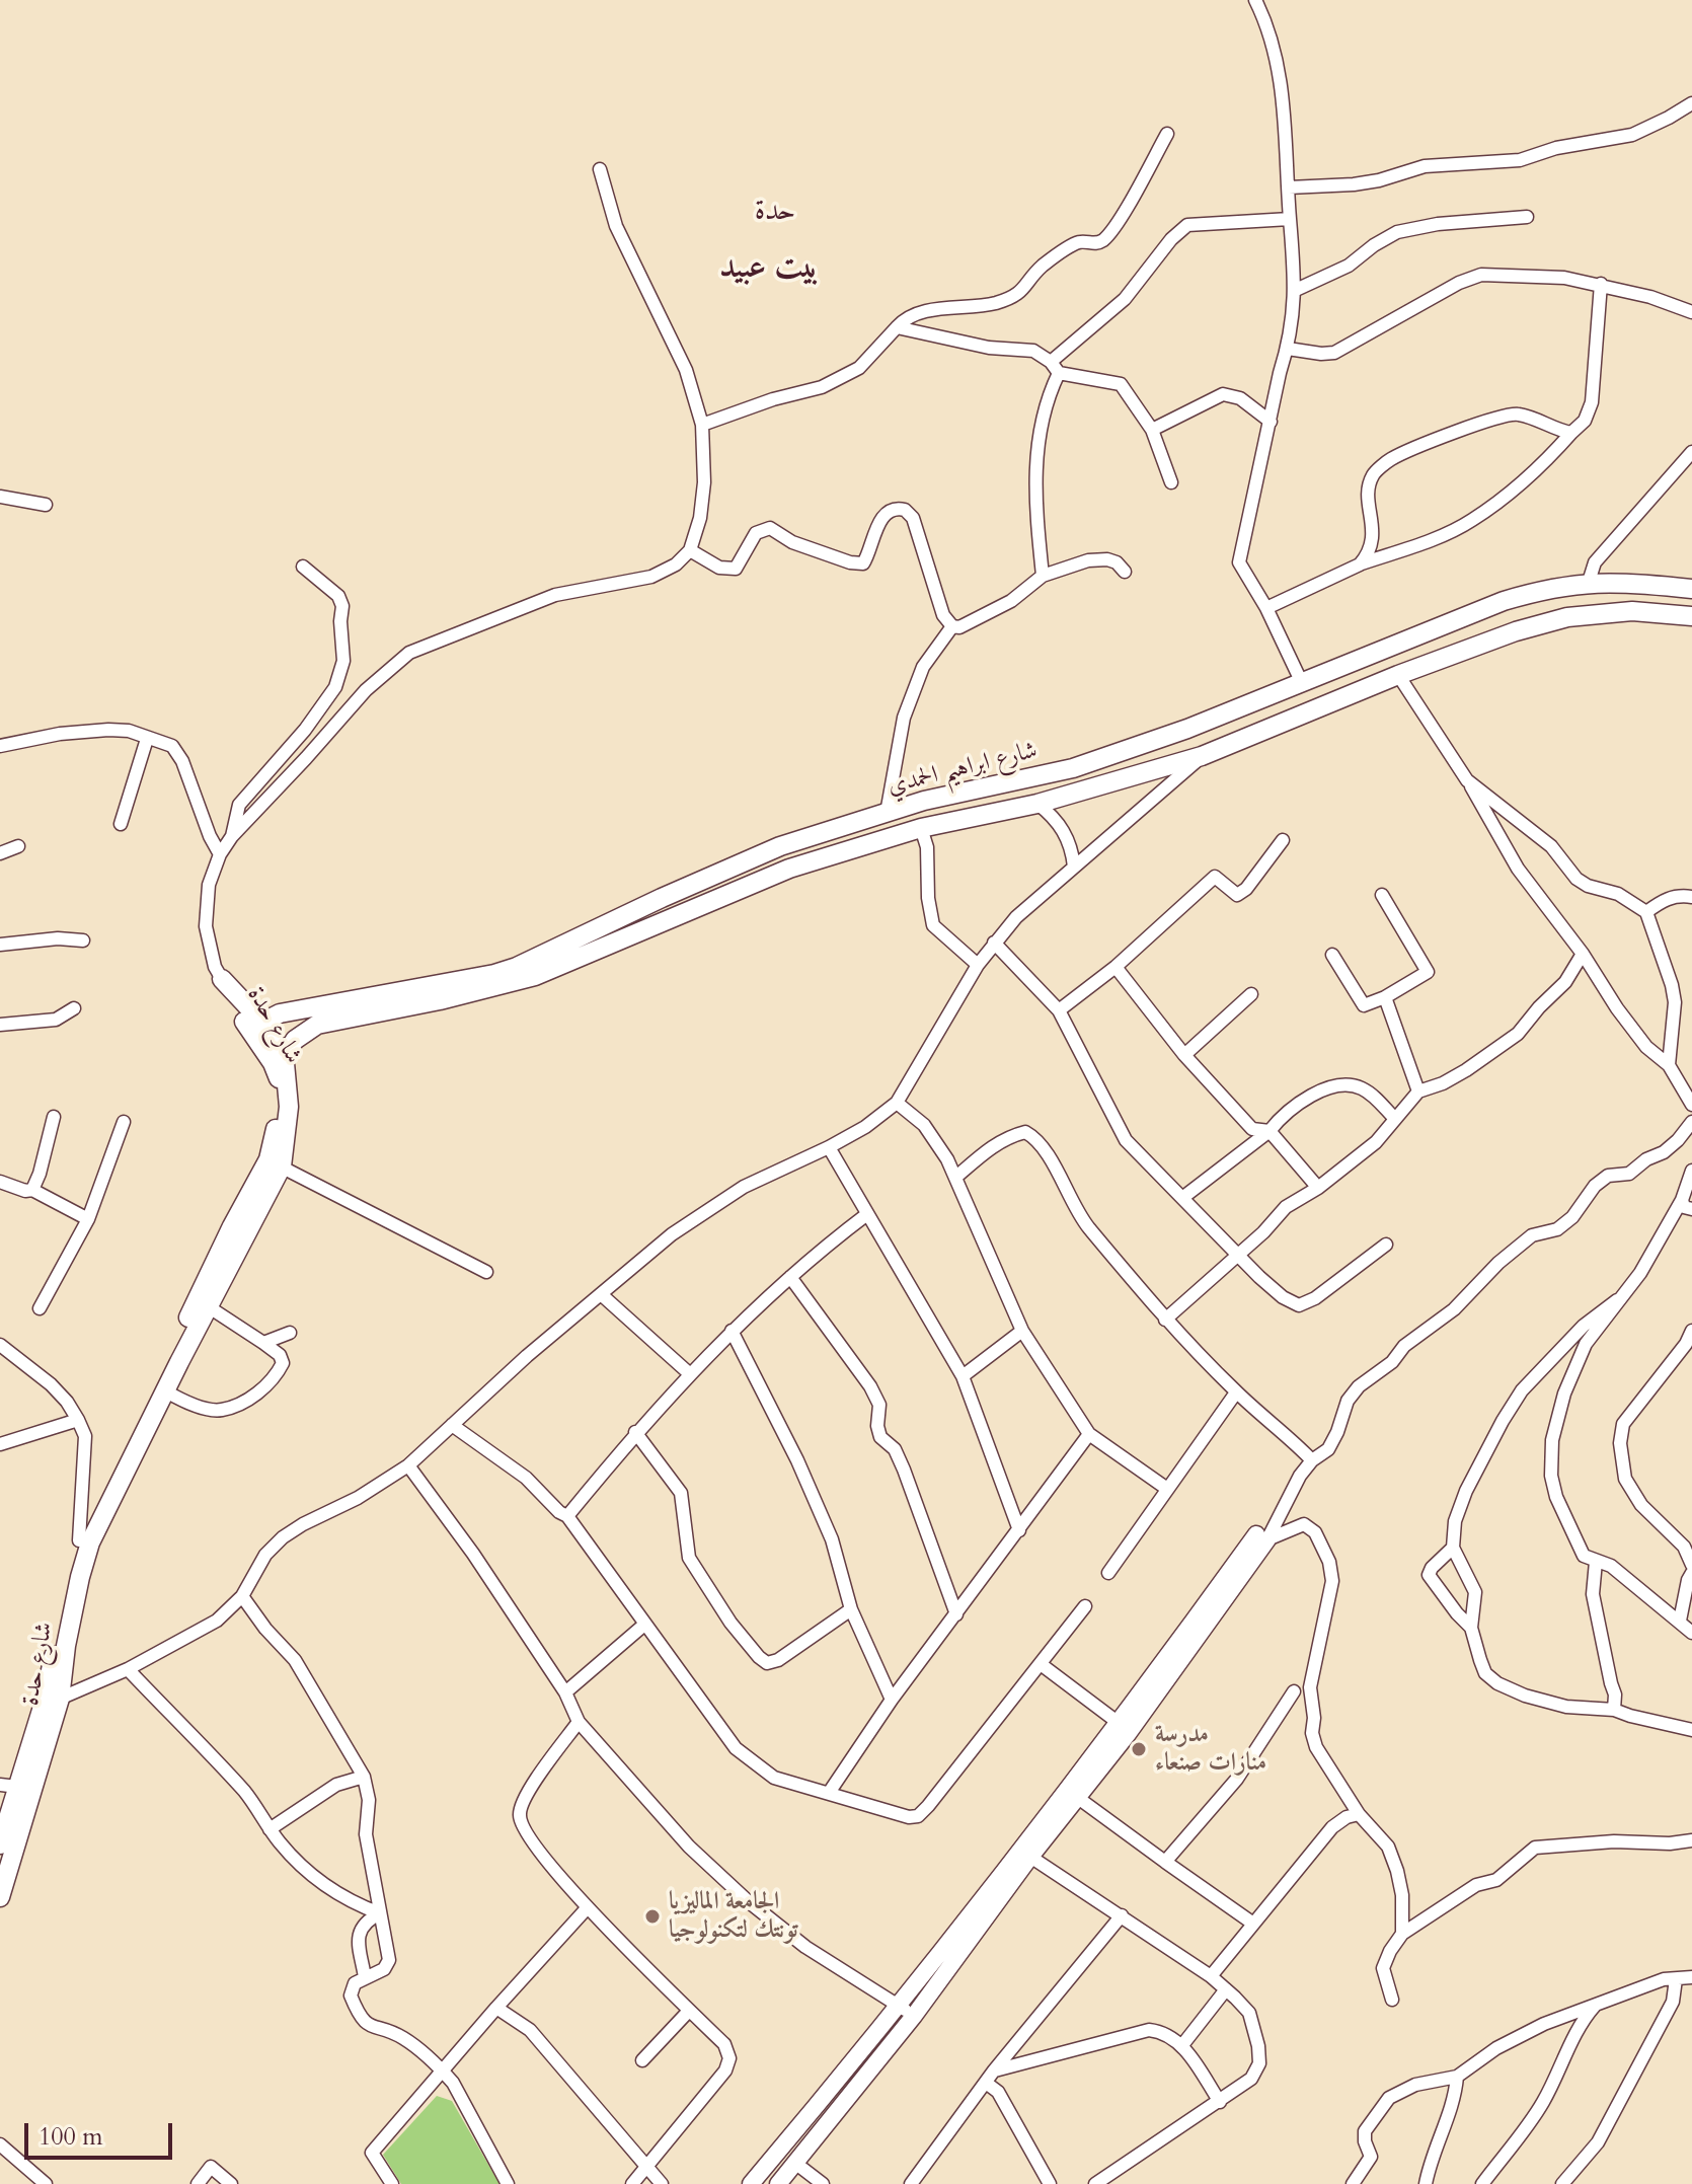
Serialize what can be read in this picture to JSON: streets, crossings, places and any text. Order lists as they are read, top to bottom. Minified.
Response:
{"streets":{"main road":["شارع ابراهيم الحمدي","شارع حدة"]},"crossings":[["شارع ابراهيم الحمدي","شارع حدة"]],"districts":["حدة","بيت عبيد"],"places":["مدرسة منارات صنعاء","الجامعة الماليزيا تونتك لتكنولوجيا"],"scale_bar":"100 m"}
